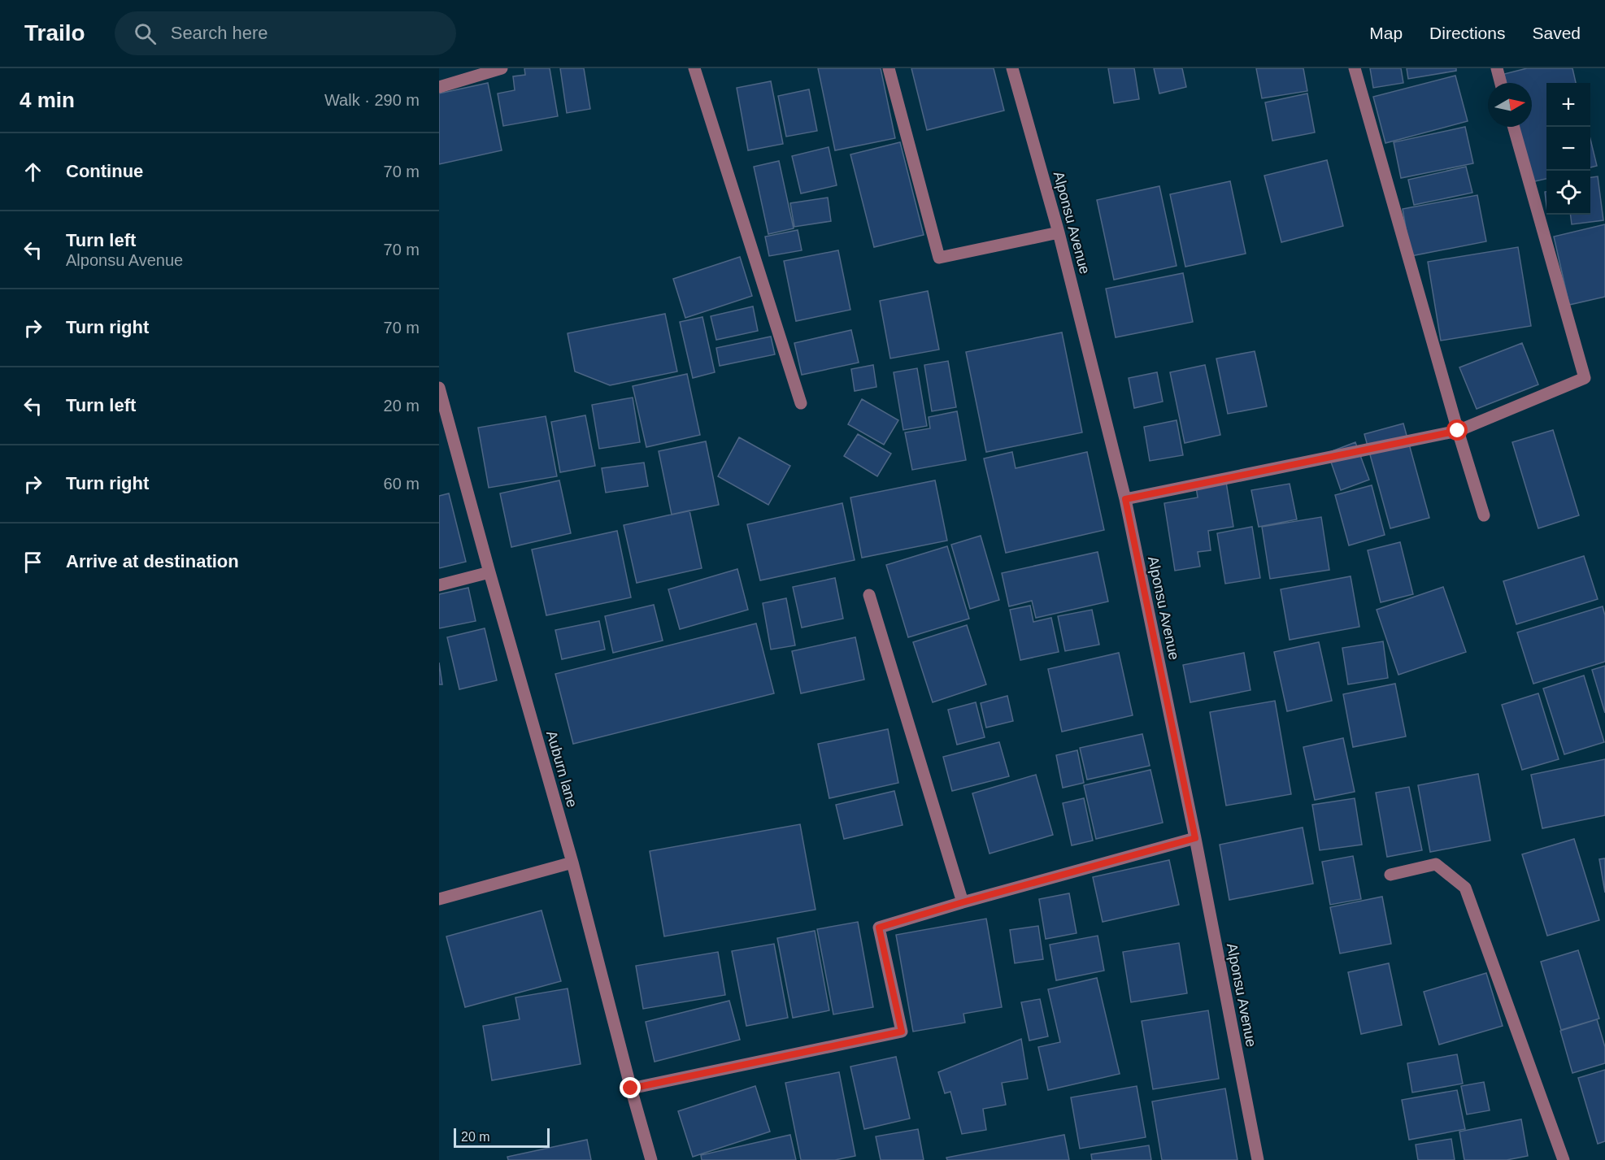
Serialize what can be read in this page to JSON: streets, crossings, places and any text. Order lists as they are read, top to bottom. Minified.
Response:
{"streets":{"street":["Alponsu Avenue","Auburn lane"]},"scale_bar":"20 m","north":"right","page":{"header":"Trailo","search":"Search here","nav":["Map","Directions","Saved"],"heading":["4 min","Walk · 290 m"],"map_buttons":["+","−"],"list":[["Continue","70 m"],["Turn left","Alponsu Avenue","70 m"],["Turn right","70 m"],["Turn left","20 m"],["Turn right","60 m"],"Arrive at destination"],"scale":"20 m"}}
